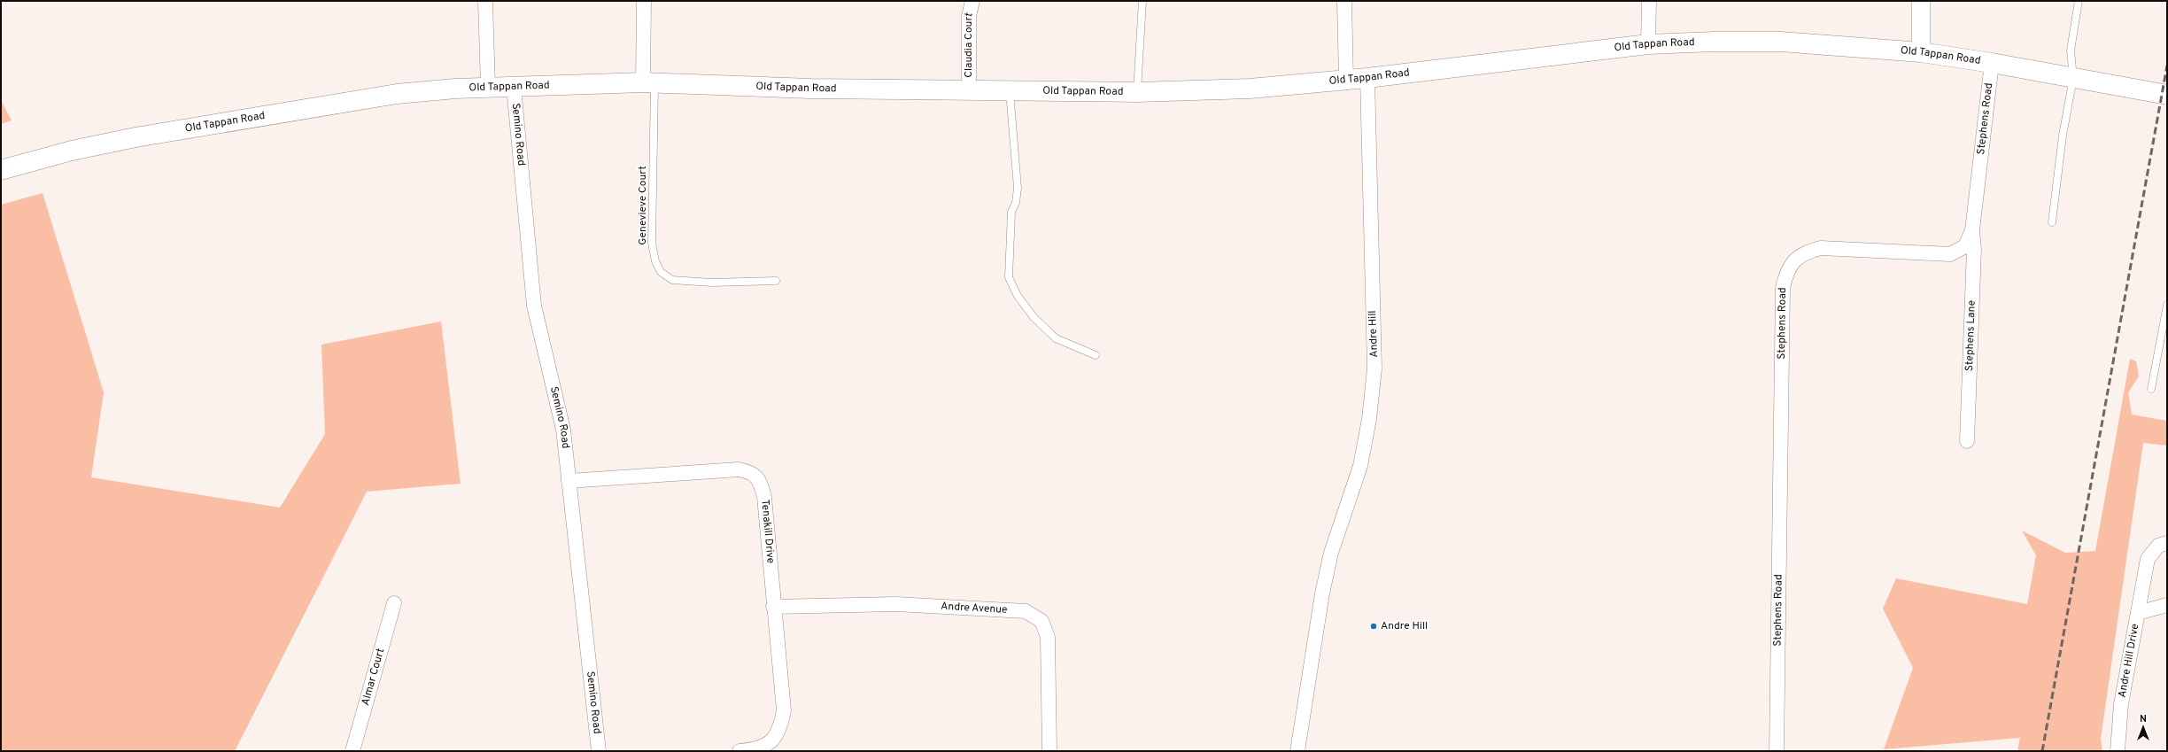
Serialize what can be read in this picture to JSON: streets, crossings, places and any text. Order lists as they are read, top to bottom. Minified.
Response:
{"streets":{"main road":["Old Tappan Road"],"street":["Claudia Court","Stephens Road","Semino Road","Andre Hill","Stephens Lane","Tenakill Drive","Andre Avenue","Andre Hill Drive","Almar Court"],"lane":["Genevieve Court"]},"crossings":[["Claudia Court","Old Tappan Road"],["Old Tappan Road","Stephens Road"],["Old Tappan Road","Semino Road"],["Old Tappan Road","Genevieve Court"],["Old Tappan Road","Andre Hill"],["Stephens Road","Stephens Lane"],["Semino Road","Tenakill Drive"],["Tenakill Drive","Andre Avenue"]],"places":["Andre Hill"],"north":"top"}
